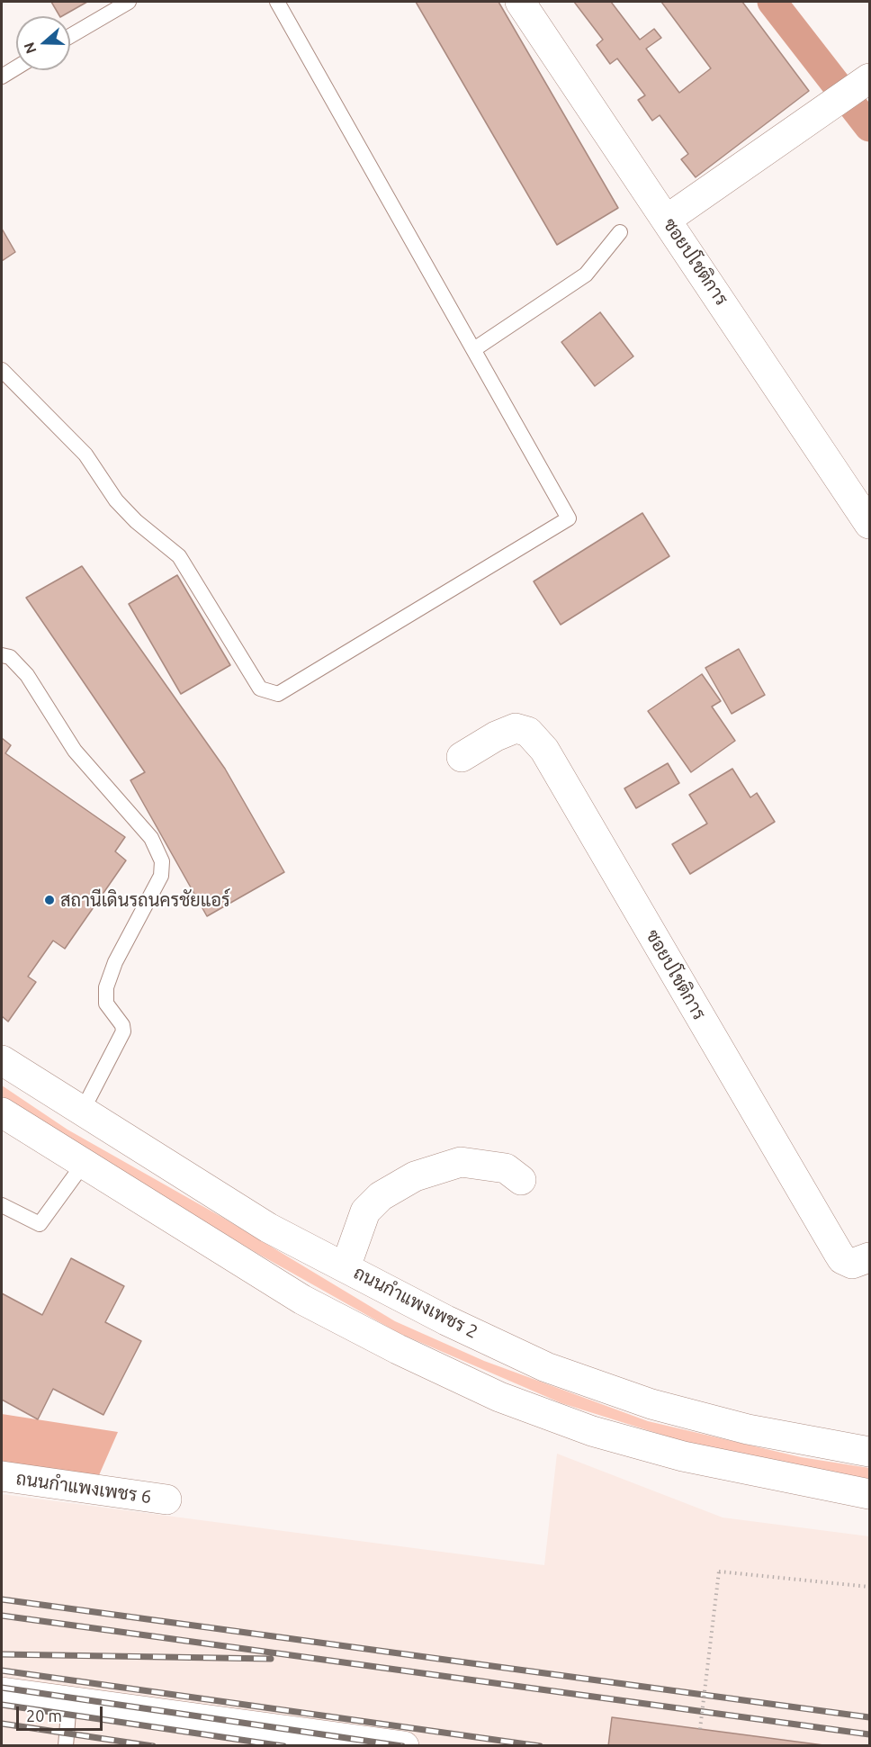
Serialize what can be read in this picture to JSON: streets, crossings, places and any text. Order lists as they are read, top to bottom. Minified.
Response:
{"streets":{"street":["ซอยปโชติการ","ถนนกำแพงเพชร 2","ถนนกำแพงเพชร 6"]},"places":["สถานีเดินรถนครชัยแอร์"],"scale_bar":"20 m","north":"left"}
